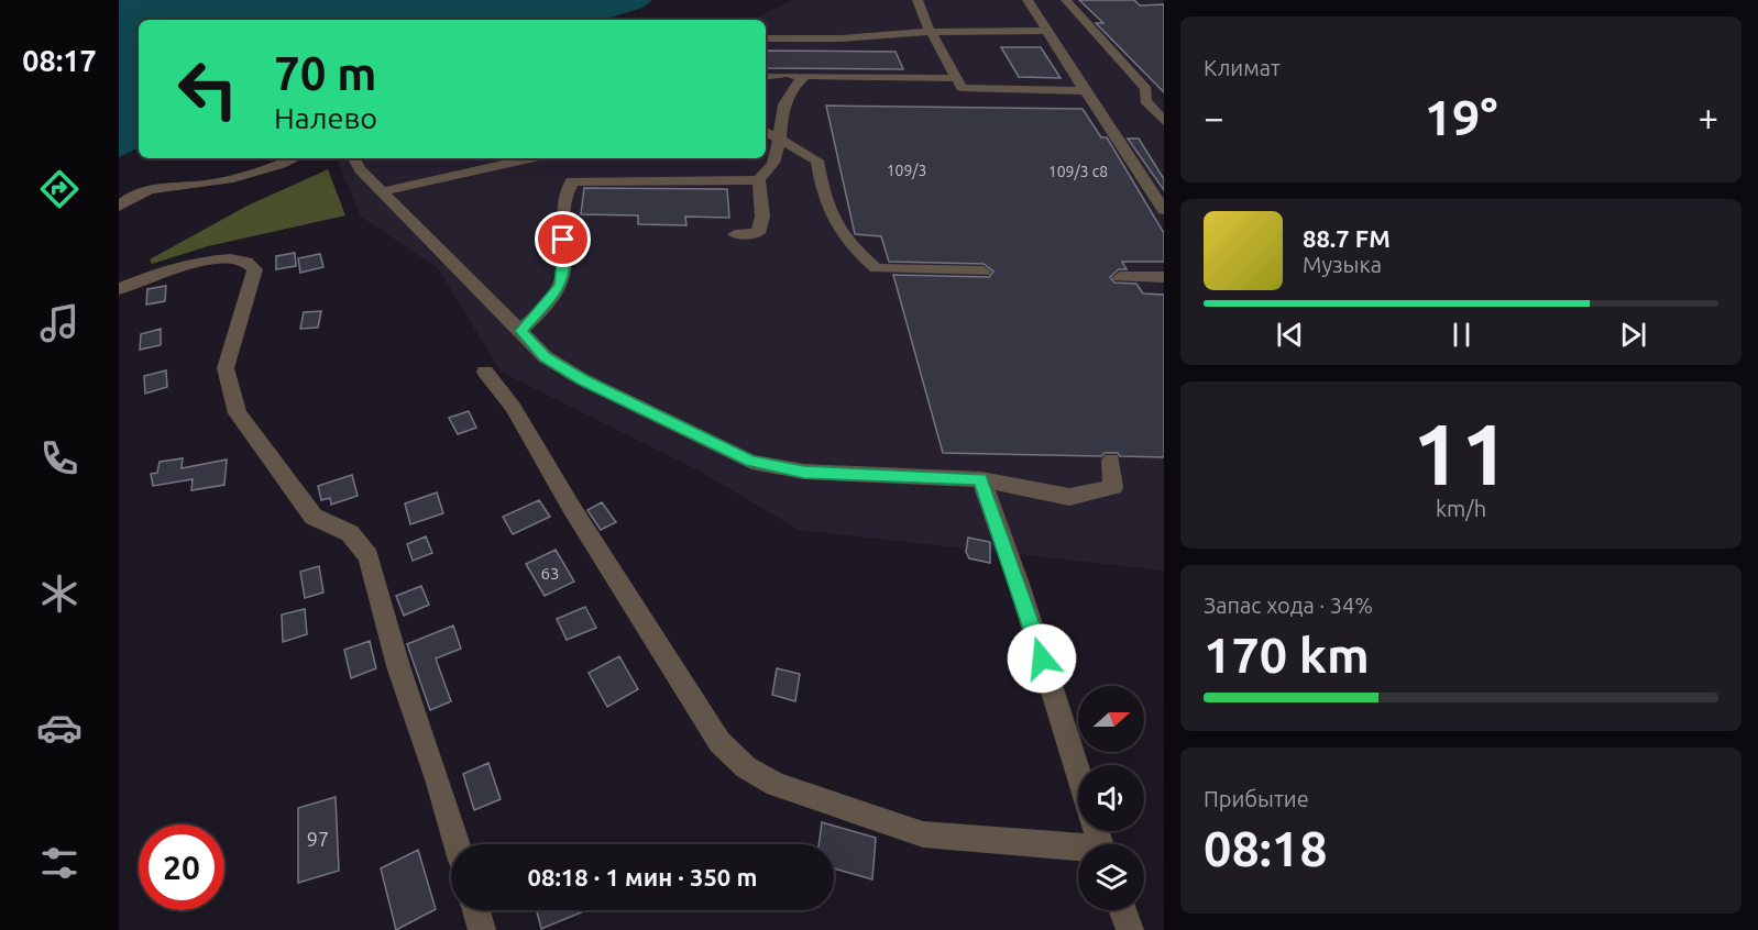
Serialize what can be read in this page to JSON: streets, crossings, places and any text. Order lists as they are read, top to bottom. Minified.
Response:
{"house_numbers":["109/3","109/3 с8","63","97"],"north":"right","page":{"tabs":"08:17","tile":["Климат",["11","km/h"],["Запас хода · 34%","170 km"],["Прибытие","08:18"]],"turn":["70 m","Налево"],"heat":["−","19°","+"],"song":["88.7 FM","Музыка"],"limit":"20","trip":"08:18 · 1 мин · 350 m"}}
